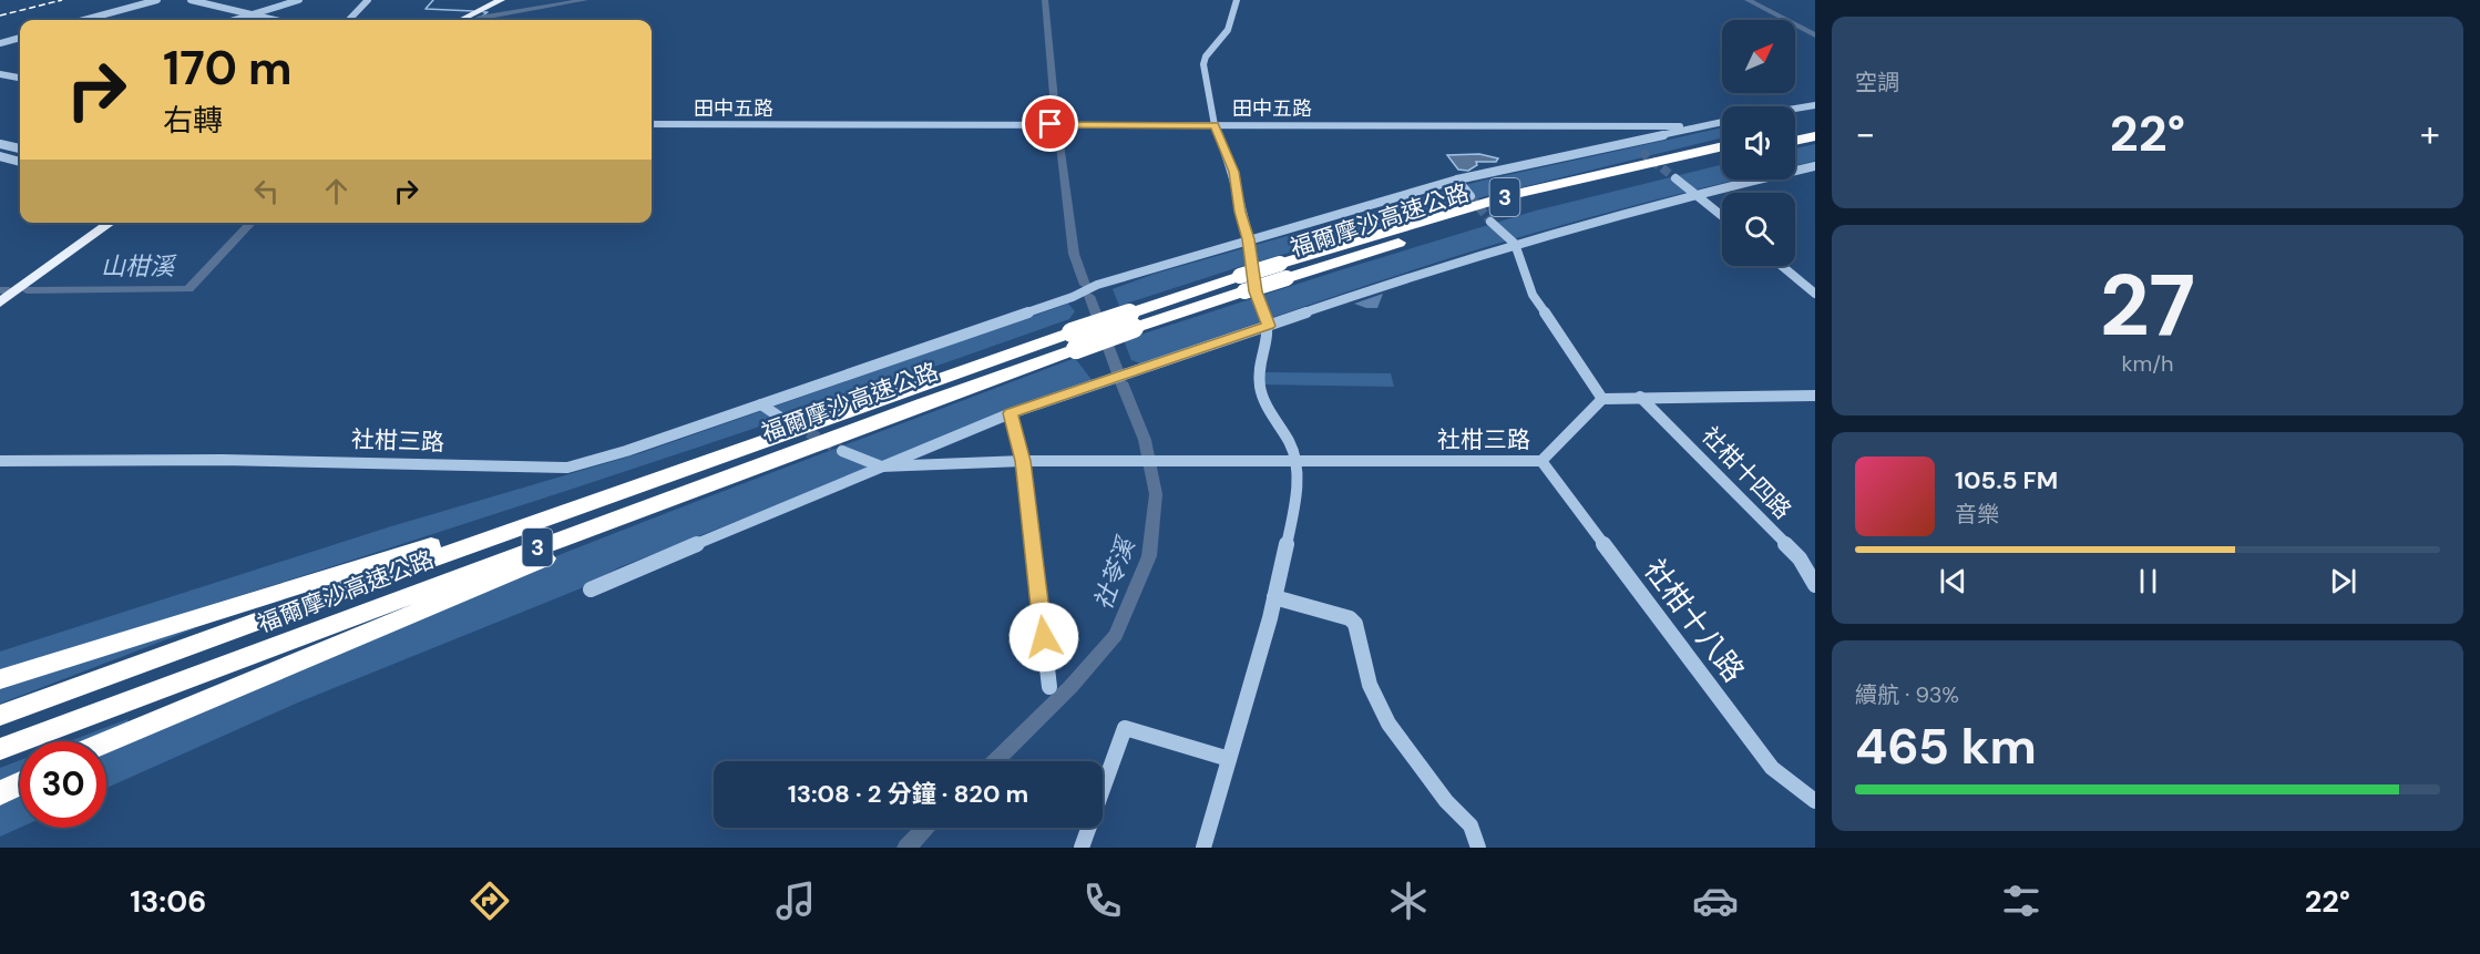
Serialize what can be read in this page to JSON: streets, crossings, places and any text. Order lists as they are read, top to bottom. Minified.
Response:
{"streets":{"highway":["3","福爾摩沙高速公路"],"street":["田中五路","社柑三路","社柑十四路","社柑十八路"]},"crossings":[["田中五路","社柑三路"],["社柑三路","社柑十八路"]],"water":["山柑溪","社苓溪"],"north":"top right","page":{"tile":["空調",["27","km/h"],["續航 · 93%","465 km"]],"turn":["170 m","右轉"],"heat":["−","22°","+"],"song":["105.5 FM","音樂"],"limit":"30","trip":"13:08 · 2 分鐘 · 820 m","tabs":["13:06","22°"]}}
